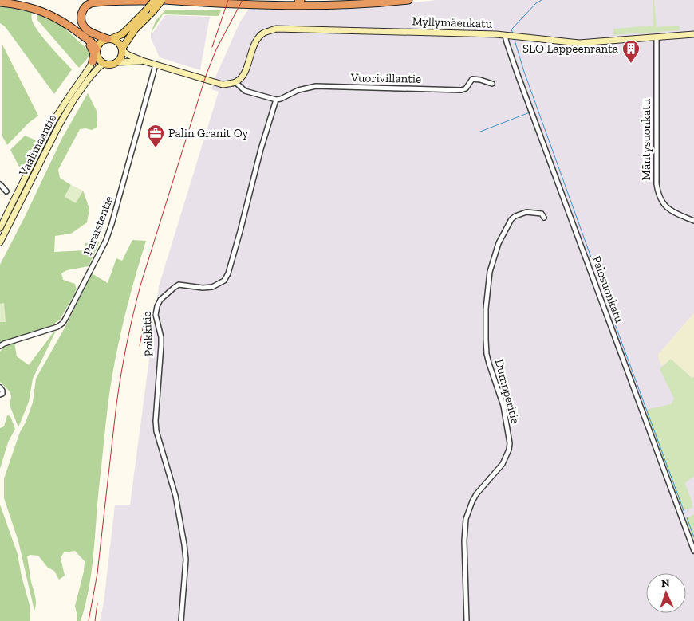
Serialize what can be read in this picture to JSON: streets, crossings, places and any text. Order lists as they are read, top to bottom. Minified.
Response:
{"streets":{"main road":["Myllymäenkatu","Vaalimaantie"],"street":["Vuorivillantie","Mäntysuonkatu","Paraistentie","Palosuonkatu","Poikkitie","Dumpperitie"]},"crossings":[["Myllymäenkatu","Mäntysuonkatu"],["Myllymäenkatu","Palosuonkatu"],["Vuorivillantie","Poikkitie"]],"places":{"building":["SLO Lappeenranta"],"office":["Palin Granit Oy"]},"north":"top"}
